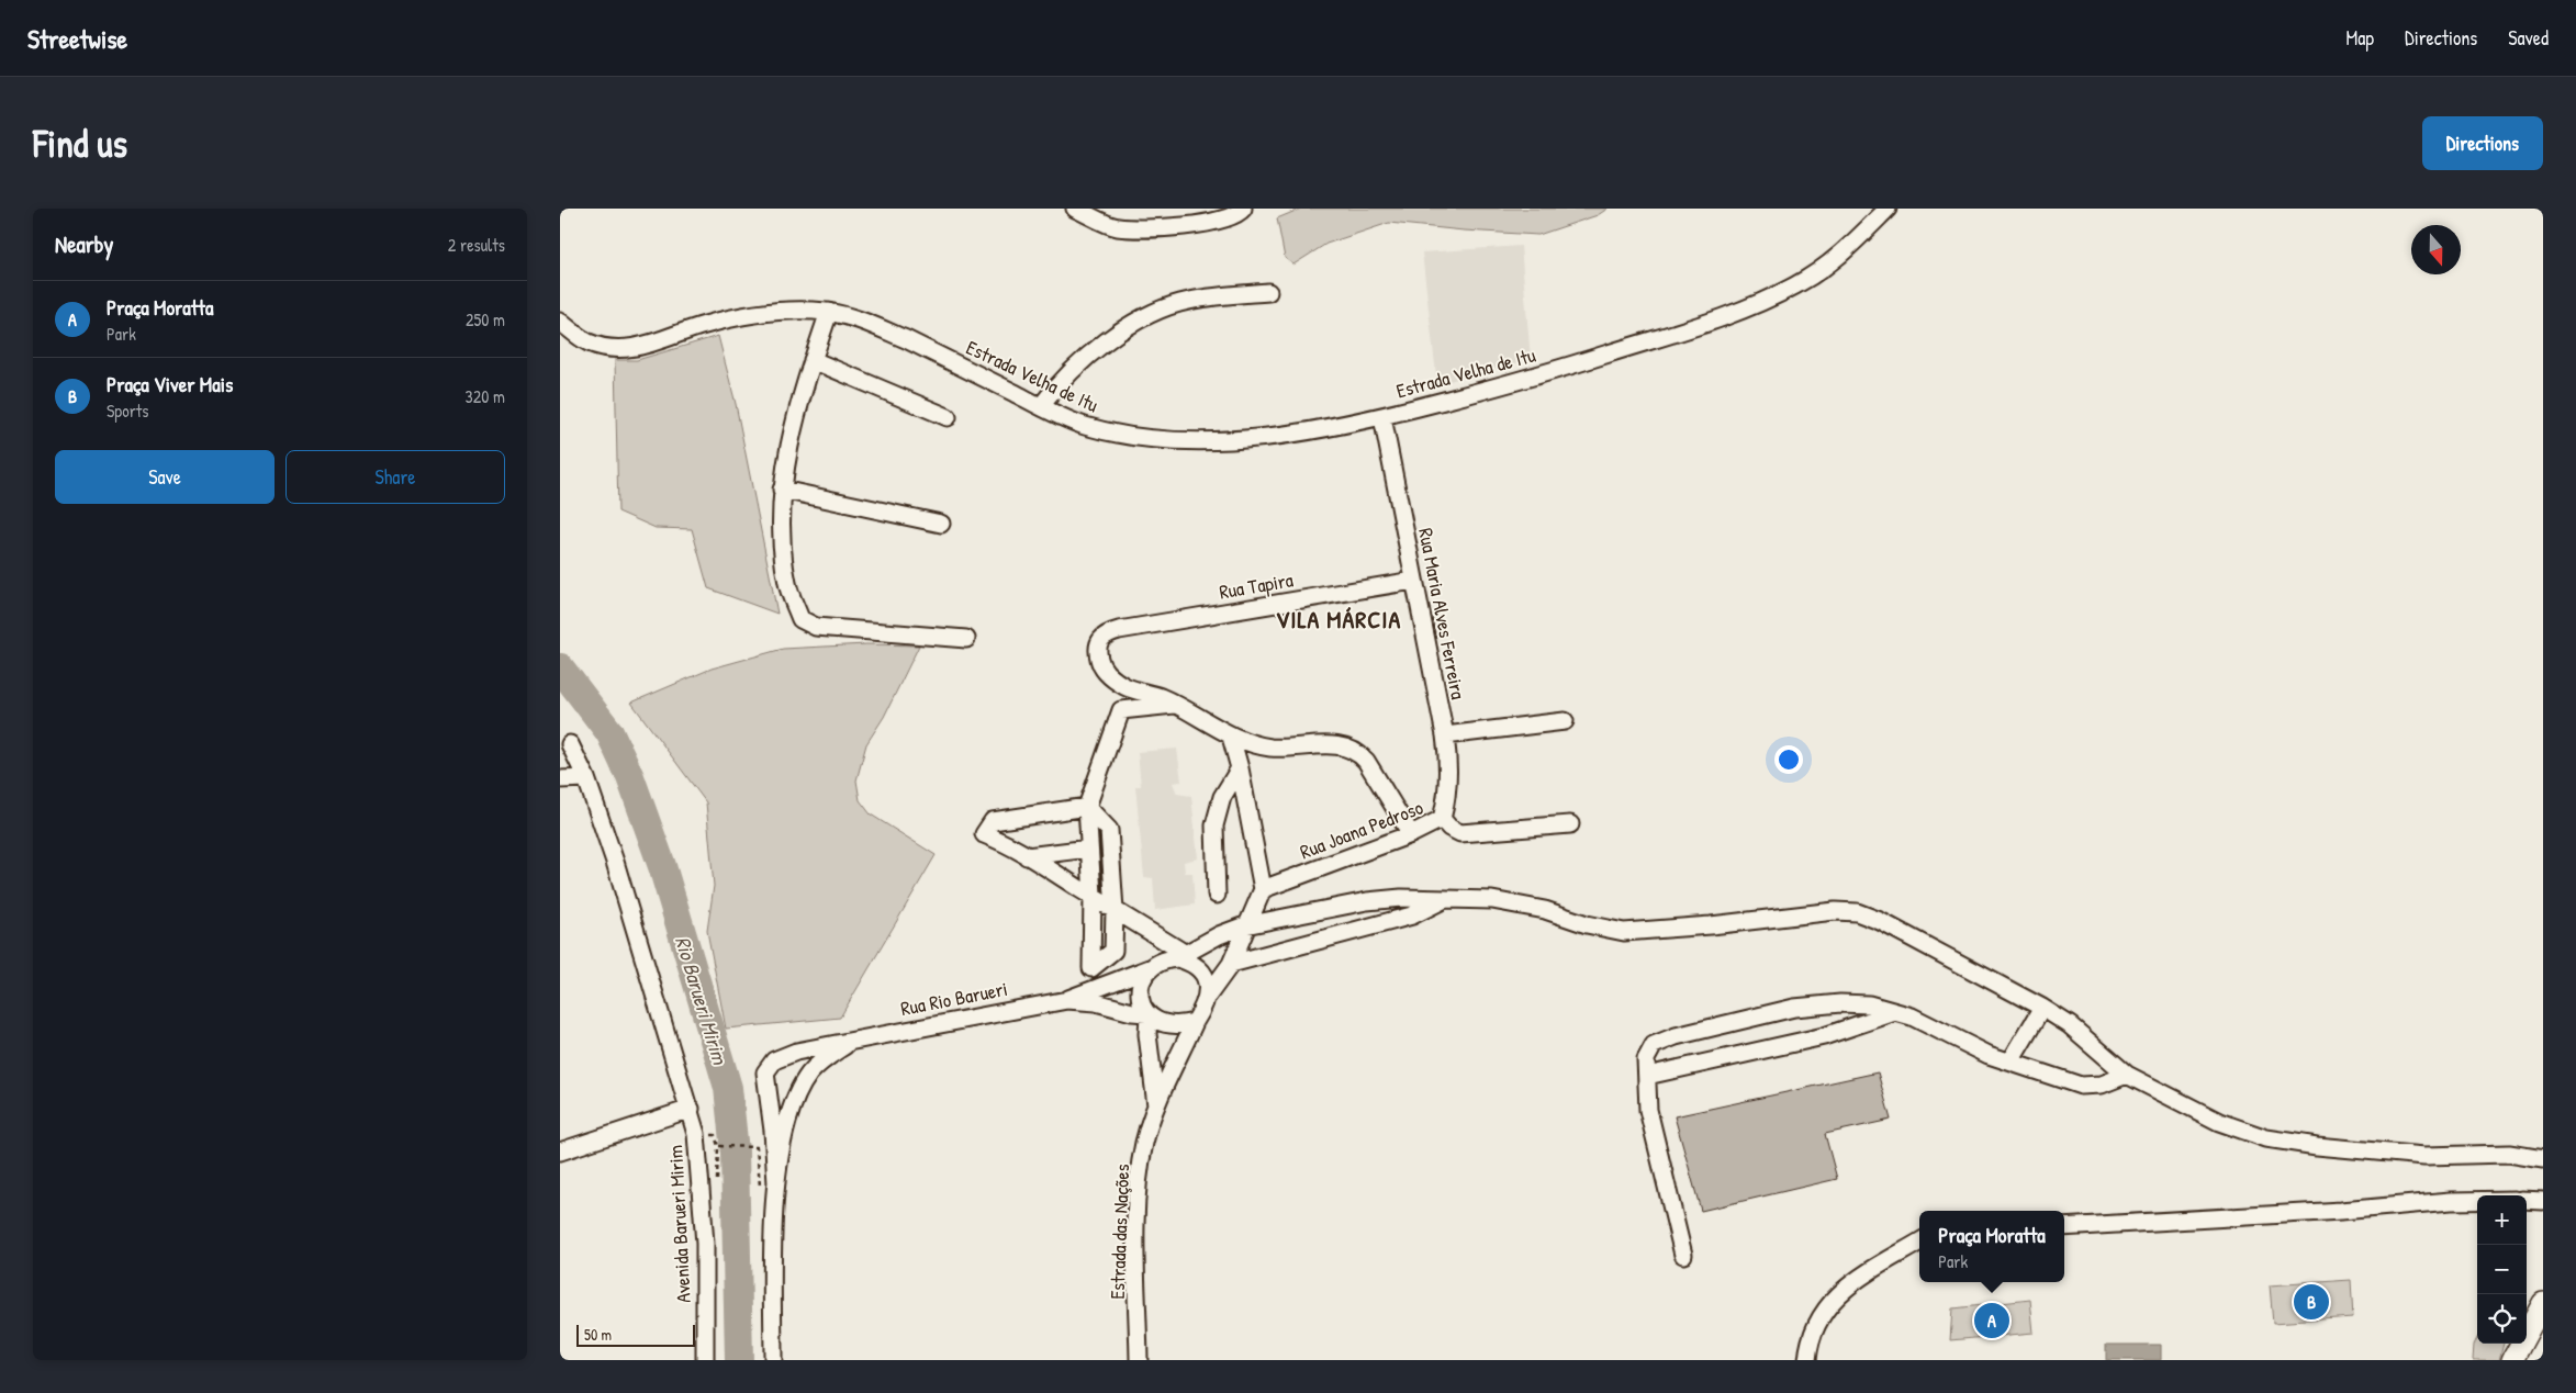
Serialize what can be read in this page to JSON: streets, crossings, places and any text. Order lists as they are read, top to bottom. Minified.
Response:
{"streets":{"street":["Estrada Velha de Itu","Rua Tapira","Rua Maria Alves Ferreira","Rua Joana Pedroso","Rua Rio Barueri","Avenida Barueri Mirim","Estrada das Nações"]},"crossings":[["Estrada Velha de Itu","Rua Maria Alves Ferreira"],["Rua Tapira","Rua Maria Alves Ferreira"],["Rua Maria Alves Ferreira","Rua Joana Pedroso"],["Rua Rio Barueri","Estrada das Nações"]],"districts":["VILA MÁRCIA"],"water":["Rio Barueri Mirim"],"scale_bar":"50 m","north":"bottom","page":{"header":"Streetwise","nav":["Map","Directions","Saved"],"buttons":["Directions",["Save","Share"]],"title":"Find us","heading":["Nearby","2 results"],"list":[{"mark":"A","name":"Praça Moratta","note":"Park","value":"250 m"},{"mark":"B","name":"Praça Viver Mais","note":"Sports","value":"320 m"}],"map_buttons":["+","−"],"popup":["Praça Moratta","Park"],"pins":["B","A"],"scale":"50 m"}}
